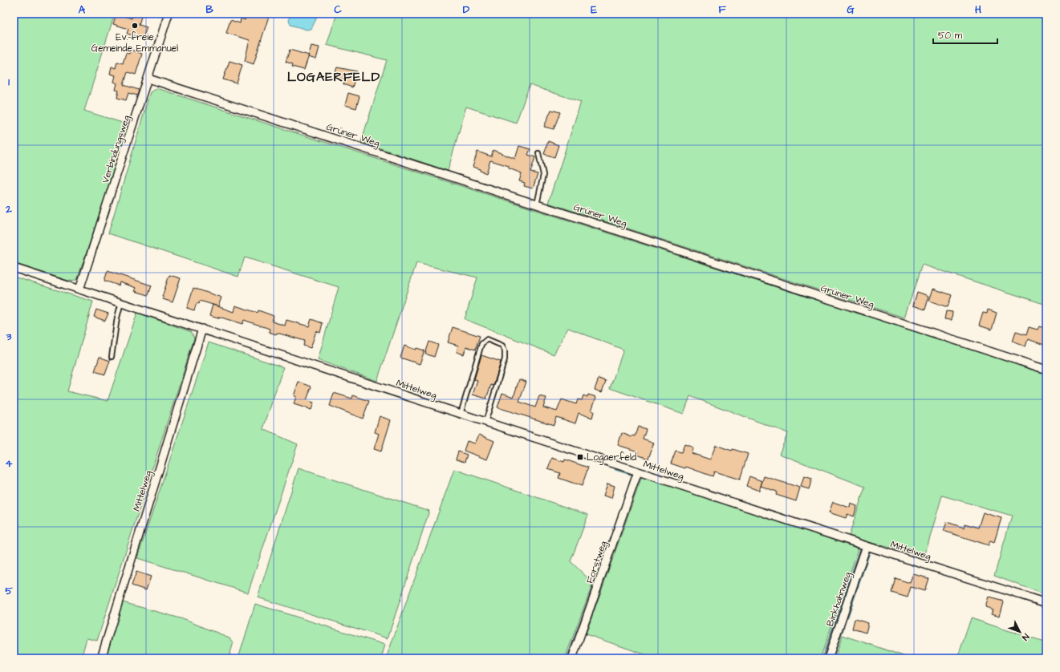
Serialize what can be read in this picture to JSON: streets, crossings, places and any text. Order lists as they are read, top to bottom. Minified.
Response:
{"streets":{"street":["Grüner Weg","Verbindungsweg","Mittelweg","Forstweg","Birkhahnweg"]},"crossings":[["Grüner Weg","Verbindungsweg"],["Verbindungsweg","Mittelweg"],["Mittelweg","Forstweg"],["Mittelweg","Birkhahnweg"]],"districts":["LOGAERFELD"],"places":{"other":["Ev.-freie Gemeinde Emmanuel"],"transit":["Logaerfeld"]},"scale_bar":"50 m","north":"bottom right","grid":{"columns":["A","B","C","D","E","F","G","H"],"rows":["1","2","3","4","5"]}}
